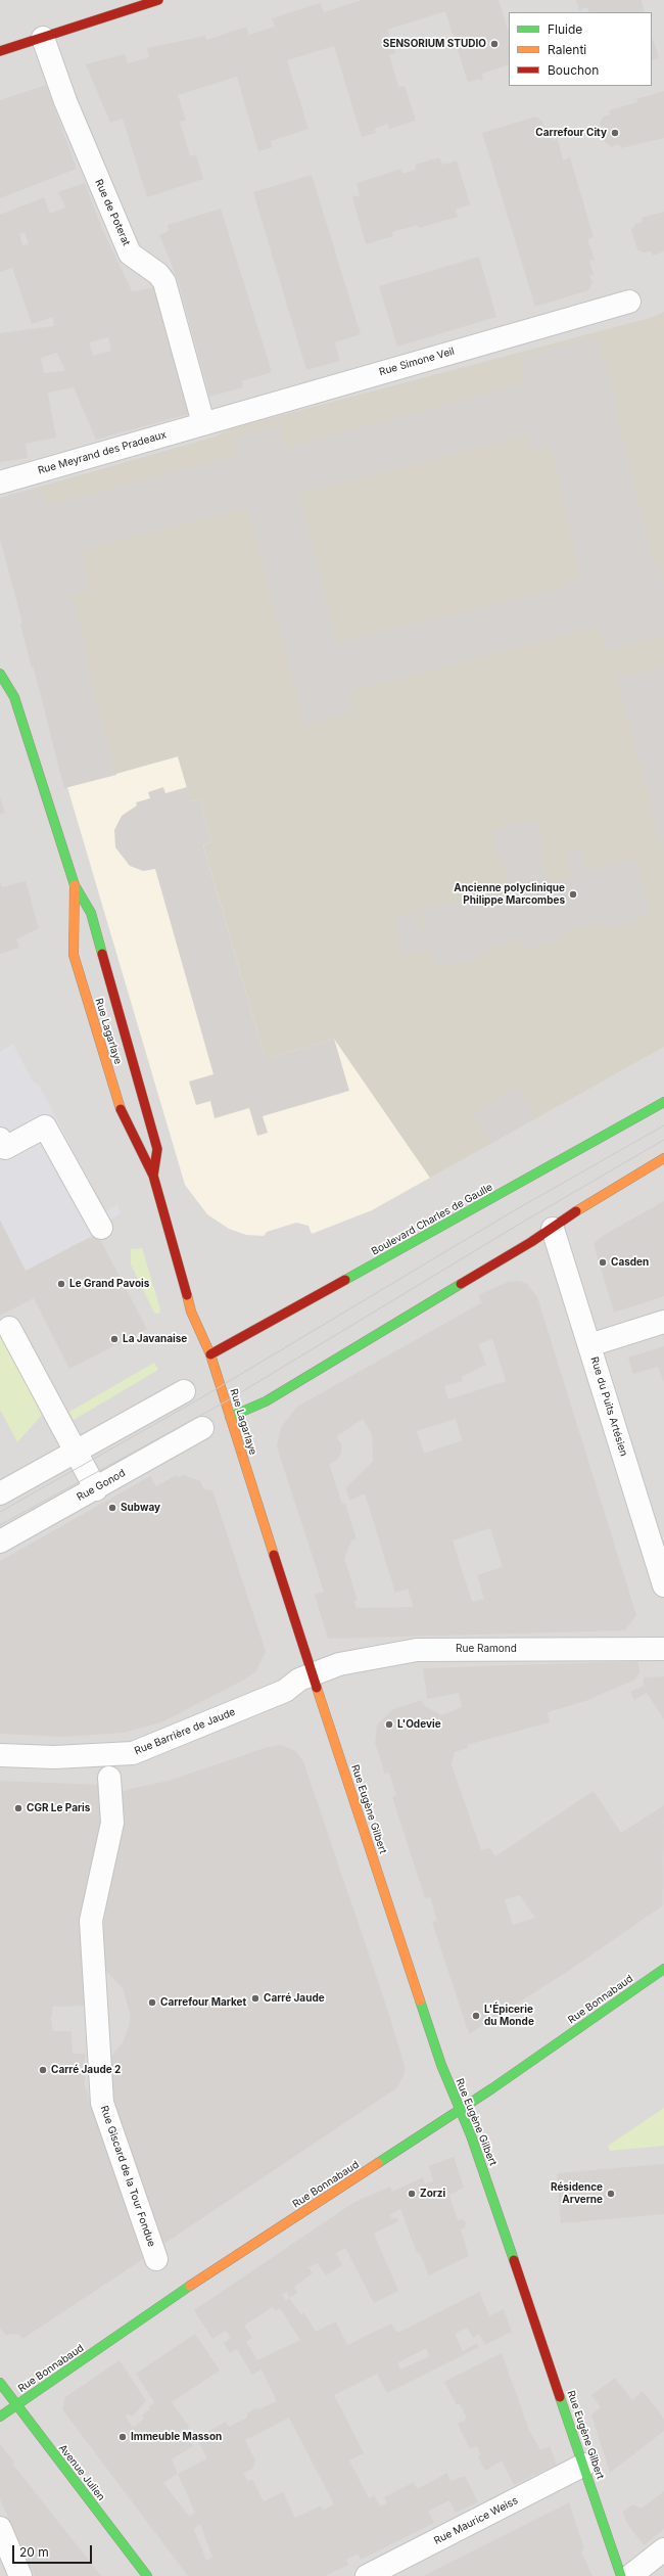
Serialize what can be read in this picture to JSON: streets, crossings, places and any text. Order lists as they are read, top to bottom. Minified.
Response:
{"streets":{"main road":["Rue Lagarlaye","Boulevard Charles de Gaulle","Rue Eugène Gilbert","Rue Bonnabaud","Avenue Julien"],"street":["Rue de Poterat","Rue Simone Veil","Rue Meyrand des Pradeaux","Rue du Puits Artésien","Rue Gonod","Rue Ramond","Rue Barrière de Jaude","Rue Giscard de la Tour Fondue","Rue Maurice Weiss"]},"crossings":[["Rue de Poterat","Rue Simone Veil"],["Rue de Poterat","Rue Meyrand des Pradeaux"],["Rue Simone Veil","Rue Meyrand des Pradeaux"],["Rue Lagarlaye","Boulevard Charles de Gaulle"],["Rue Lagarlaye","Rue Ramond"],["Rue Lagarlaye","Rue Barrière de Jaude"],["Rue Lagarlaye","Rue Eugène Gilbert"],["Rue Ramond","Rue Barrière de Jaude"],["Rue Ramond","Rue Eugène Gilbert"],["Rue Barrière de Jaude","Rue Eugène Gilbert"],["Rue Eugène Gilbert","Rue Bonnabaud"],["Rue Eugène Gilbert","Rue Maurice Weiss"],["Rue Bonnabaud","Avenue Julien"]],"places":["SENSORIUM STUDIO","Carrefour City","Ancienne polyclinique Philippe Marcombes","Casden","Le Grand Pavois","La Javanaise","Subway","L'Odevie","CGR Le Paris","Carré Jaude","Carrefour Market","L'Épicerie du Monde","Carré Jaude 2","Zorzi","Résidence Arverne","Immeuble Masson"],"legend":["Fluide","Ralenti","Bouchon"],"scale_bar":"20 m"}
